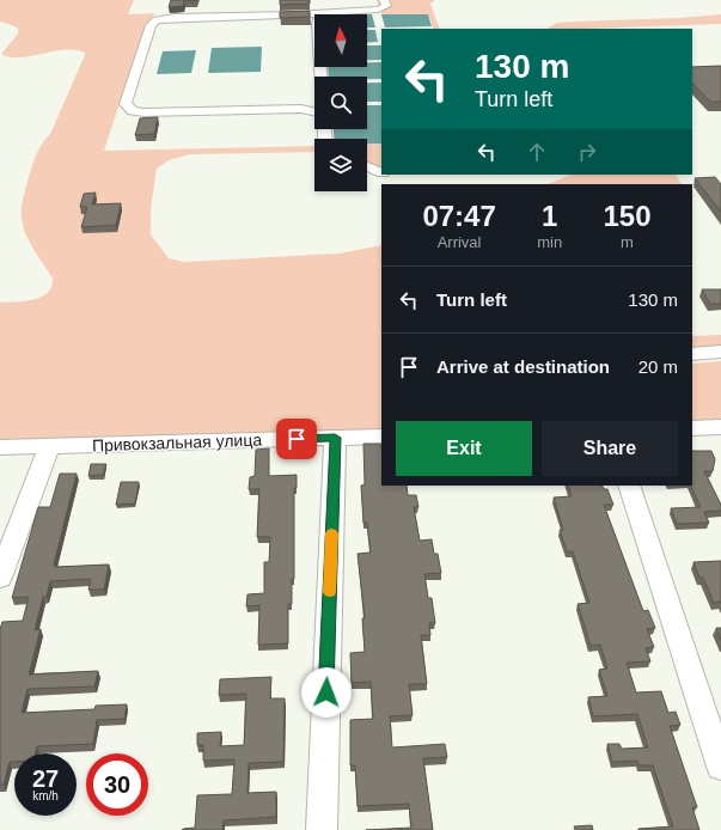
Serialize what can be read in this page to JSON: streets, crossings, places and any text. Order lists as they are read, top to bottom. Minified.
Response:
{"streets":{"street":["Привокзальная улица"]},"north":"top","page":{"turn":["130 m","Turn left"],"eta":["07:47","Arrival","1","min","150","m"],"list":[{"name":"Turn left","value":"130 m"},{"name":"Arrive at destination","value":"20 m"}],"buttons":["Exit","Share"],"speed":"27 km/h","limit":"30"}}
